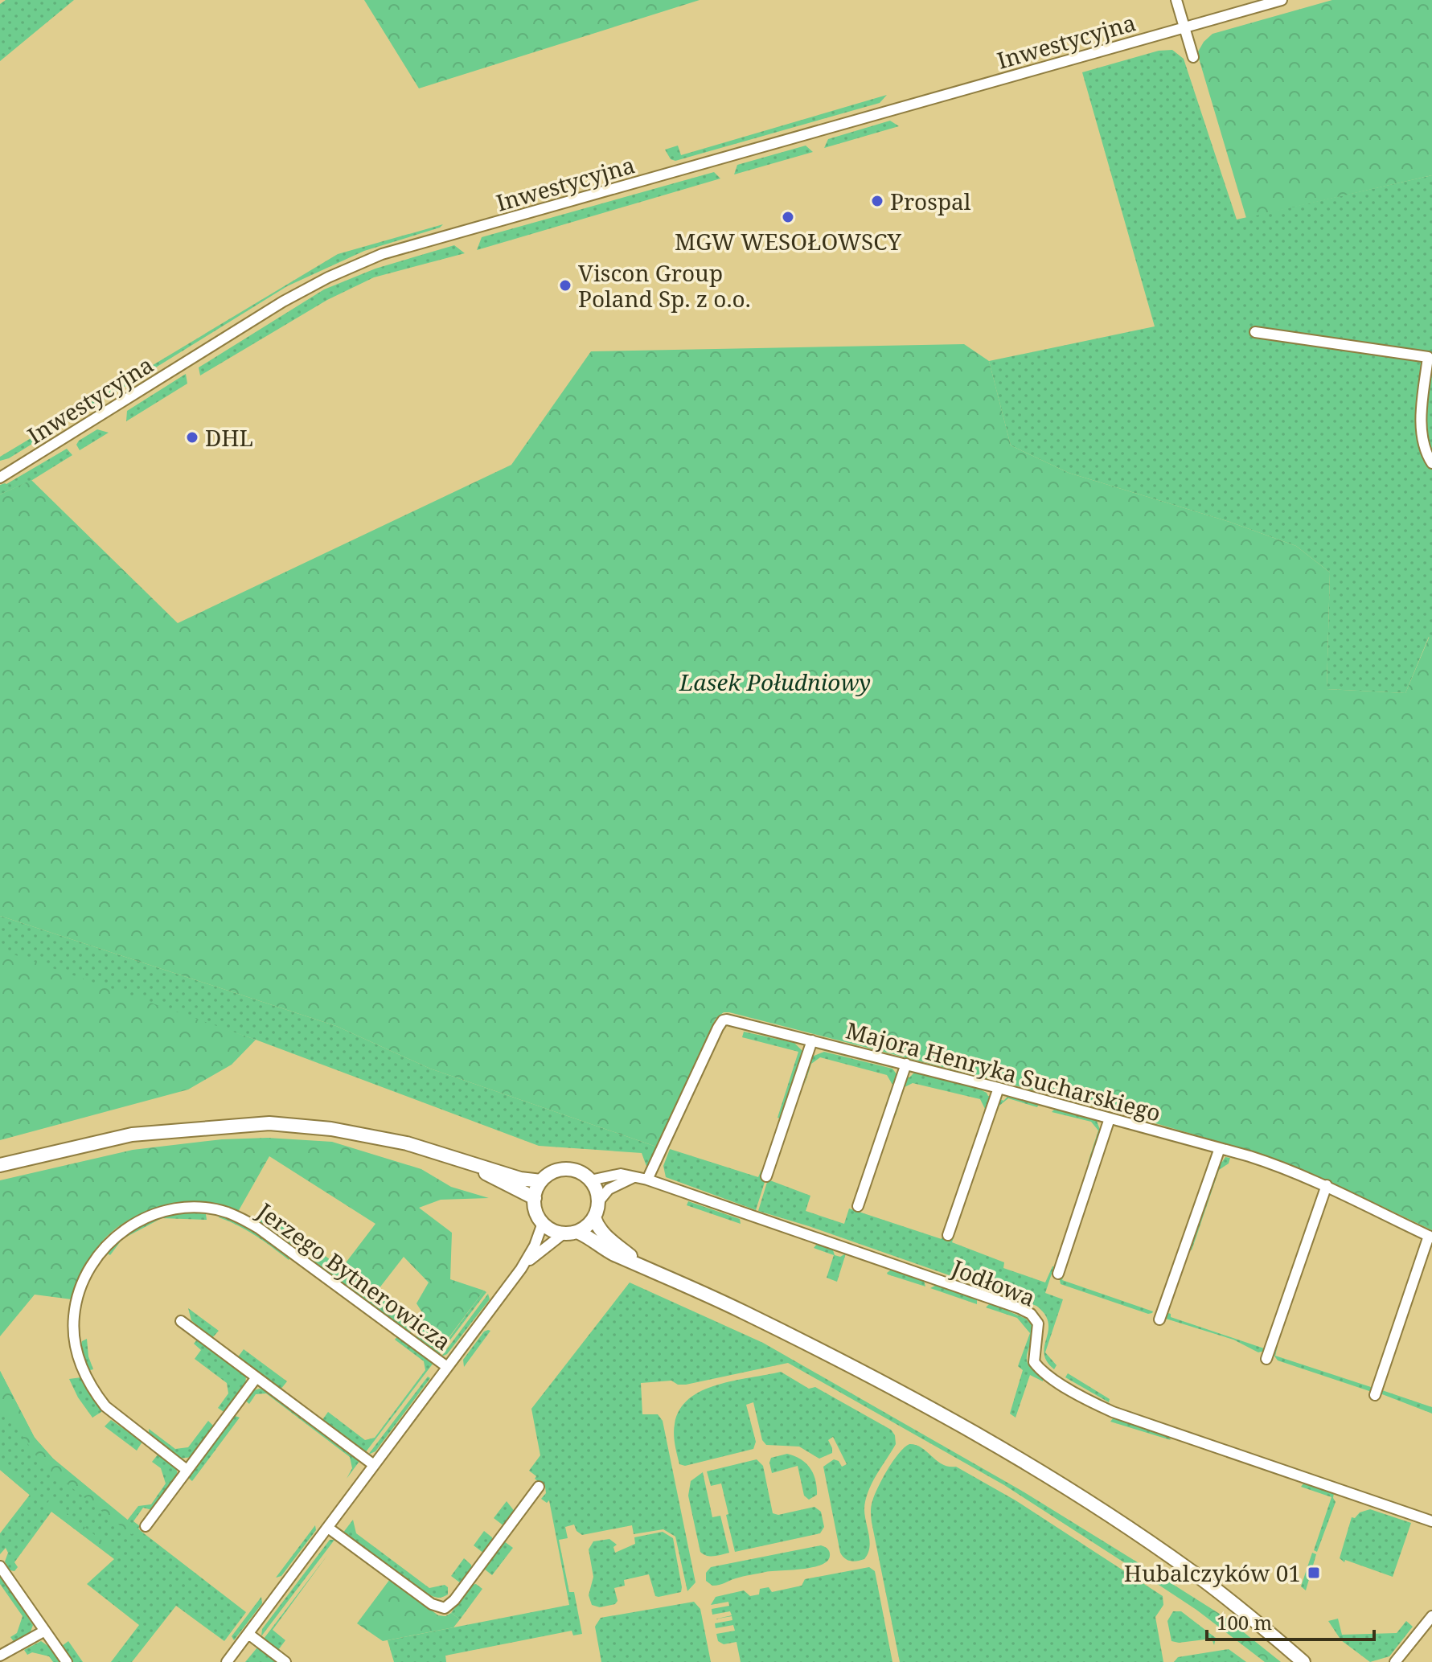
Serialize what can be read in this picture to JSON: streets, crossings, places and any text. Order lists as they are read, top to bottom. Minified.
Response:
{"streets":{"street":["Inwestycyjna","Majora Henryka Sucharskiego","Jerzego Bytnerowicza","Jodłowa"]},"crossings":[["Majora Henryka Sucharskiego","Jodłowa"]],"parks":["Lasek Południowy"],"places":{"other":["Prospal","MGW WESOŁOWSCY","Viscon Group Poland Sp. z o.o.","DHL"],"transit":["Hubalczyków 01"]},"scale_bar":"100 m"}
